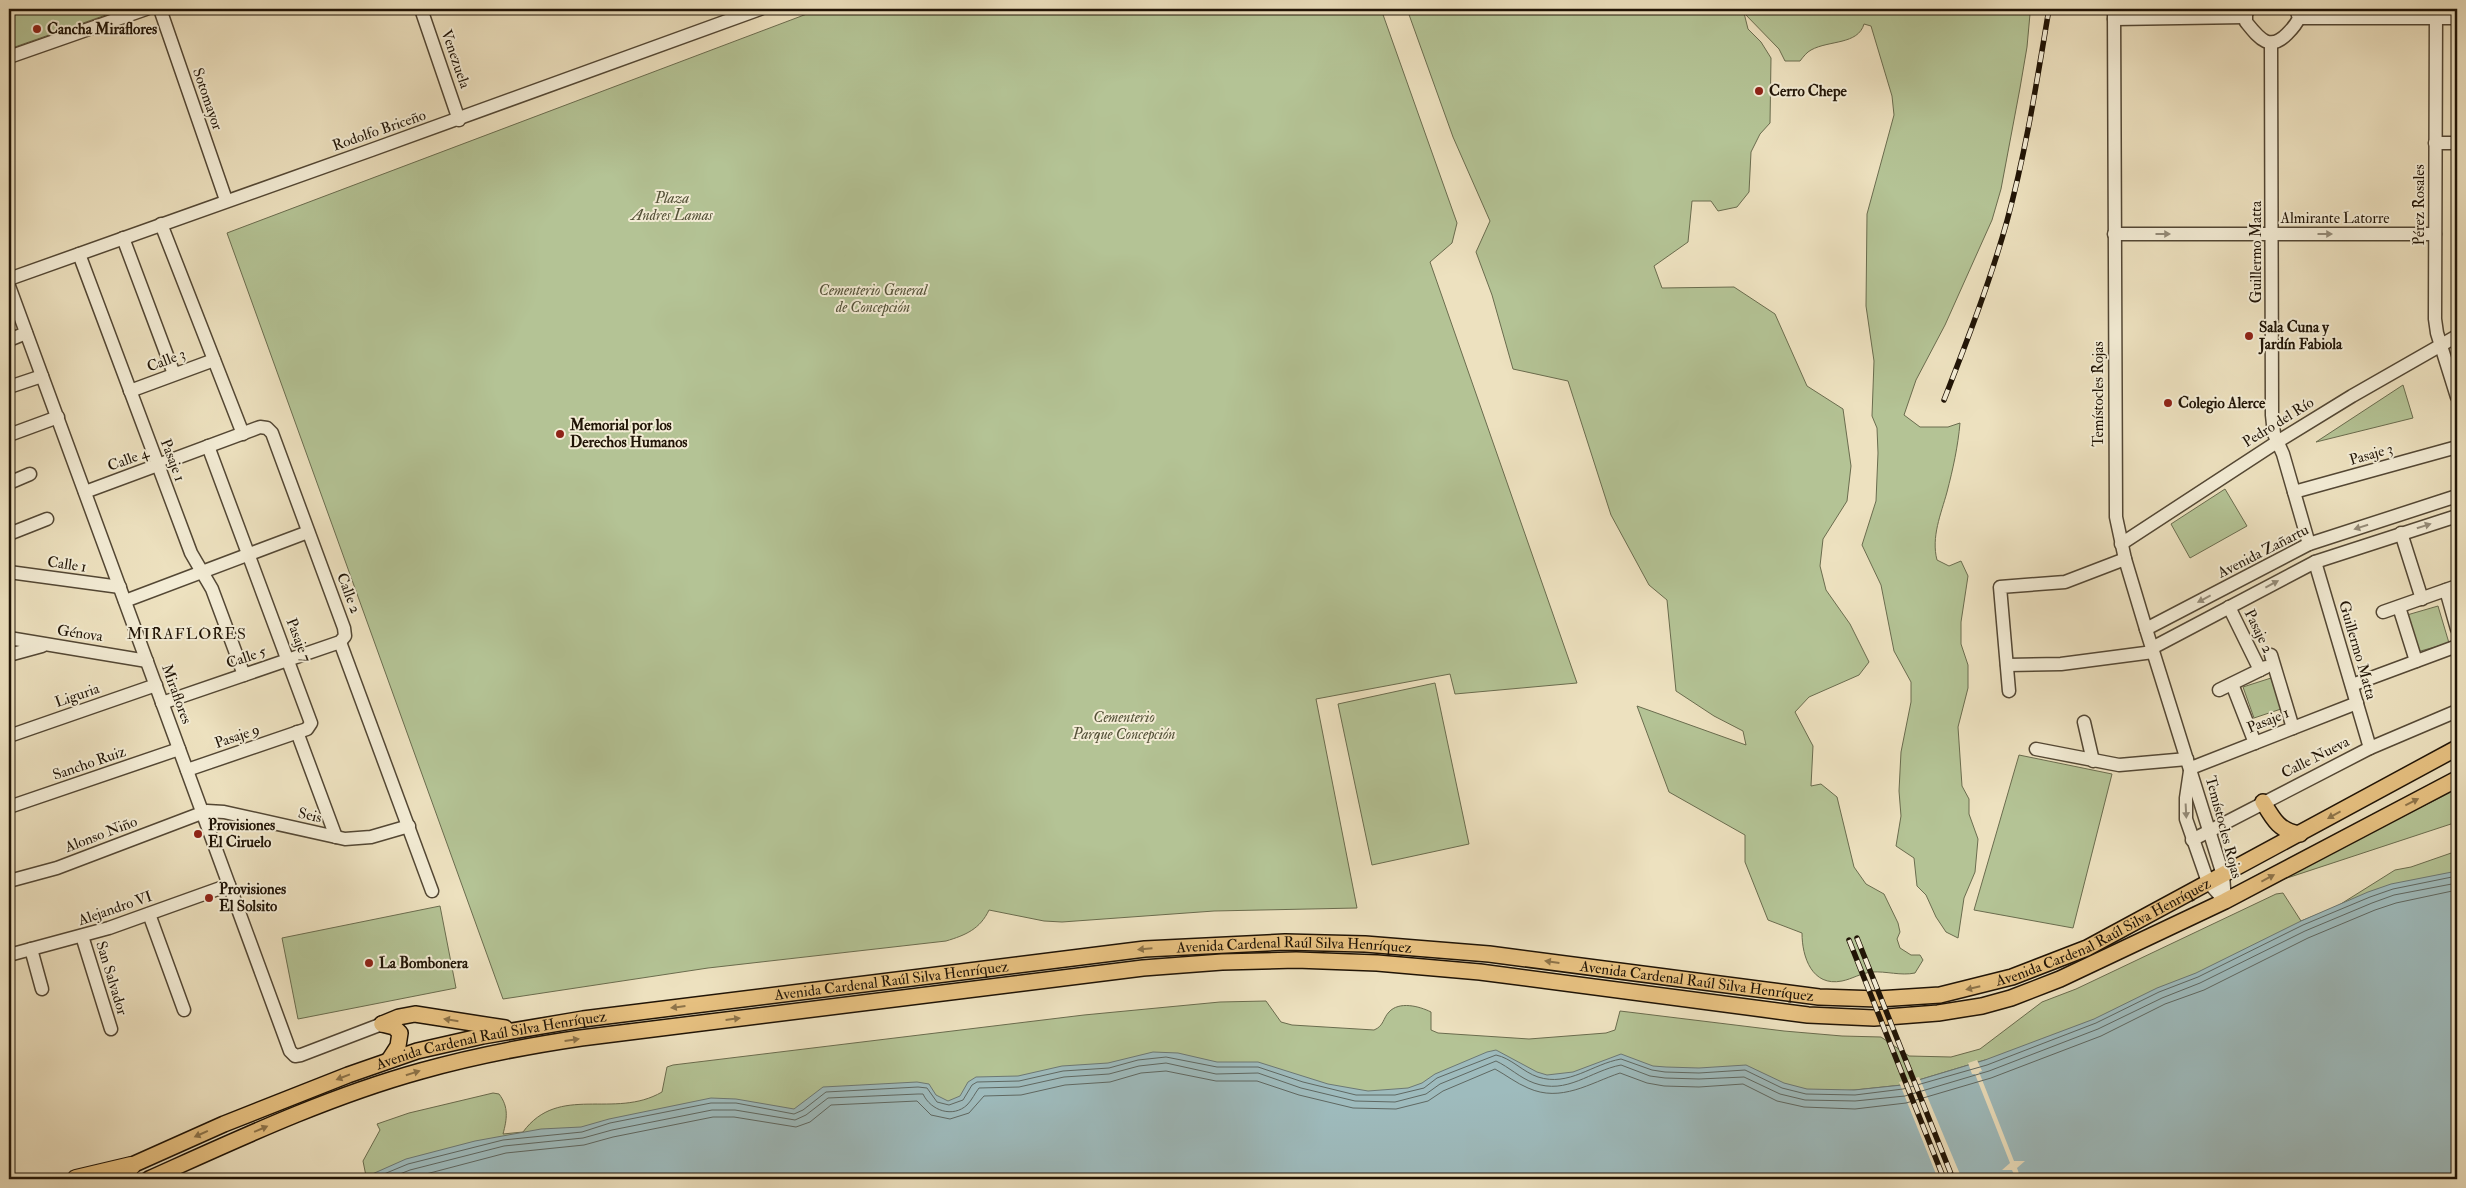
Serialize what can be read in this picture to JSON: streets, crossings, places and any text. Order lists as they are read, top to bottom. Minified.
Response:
{"streets":{"main road":["Avenida Cardenal Raúl Silva Henríquez"],"street":["Venezuela","Sotomayor","Rodolfo Briceño","Pérez Rosales","Almirante Latorre","Guillermo Matta","Calle 3","Temístocles Rojas","Pedro del Río","Pasaje 3","Calle 4","Pasaje 1","Avenida Zañartu","Calle 1","Calle 2","Pasaje 2","Génova","Pasaje 7","Calle 5","Miraflores","Liguria","Pasaje 9","Calle Nueva","Sancho Ruiz","Seis","Alonso Niño","Alejandro VI","San Salvador"]},"crossings":[["Venezuela","Rodolfo Briceño"],["Sotomayor","Rodolfo Briceño"],["Rodolfo Briceño","Pasaje 1"],["Pérez Rosales","Almirante Latorre"],["Pérez Rosales","Pedro del Río"],["Almirante Latorre","Guillermo Matta"],["Almirante Latorre","Temístocles Rojas"],["Guillermo Matta","Pedro del Río"],["Guillermo Matta","Pasaje 3"],["Guillermo Matta","Pasaje 1"],["Guillermo Matta","Avenida Zañartu"],["Guillermo Matta","Calle Nueva"],["Calle 3","Pasaje 1"],["Temístocles Rojas","Pedro del Río"],["Temístocles Rojas","Pasaje 1"],["Temístocles Rojas","Avenida Zañartu"],["Temístocles Rojas","Calle Nueva"],["Temístocles Rojas","Avenida Cardenal Raúl Silva Henríquez"],["Calle 4","Pasaje 1"],["Calle 4","Calle 2"],["Calle 4","Pasaje 7"],["Calle 4","Miraflores"],["Pasaje 1","Pasaje 2"],["Pasaje 1","Calle 5"],["Calle 1","Miraflores"],["Calle 2","Calle 5"],["Calle 2","Seis"],["Génova","Miraflores"],["Pasaje 7","Calle 5"],["Pasaje 7","Pasaje 9"],["Calle 5","Miraflores"],["Miraflores","Liguria"],["Miraflores","Pasaje 9"],["Miraflores","Sancho Ruiz"],["Miraflores","Seis"],["Miraflores","Alonso Niño"],["Miraflores","Alejandro VI"],["Seis","Alonso Niño"],["Alejandro VI","San Salvador"]],"one_way":["Almirante Latorre"],"districts":["MIRAFLORES"],"parks":["Plaza Andres Lamas","Cementerio General de Concepción","Cementerio Parque Concepción"],"places":["Cancha Miraflores","Cerro Chepe","Sala Cuna y Jardín Fabiola","Colegio Alerce","Memorial por los Derechos Humanos","Provisiones El Ciruelo","Provisiones El Solsito","La Bombonera"]}
